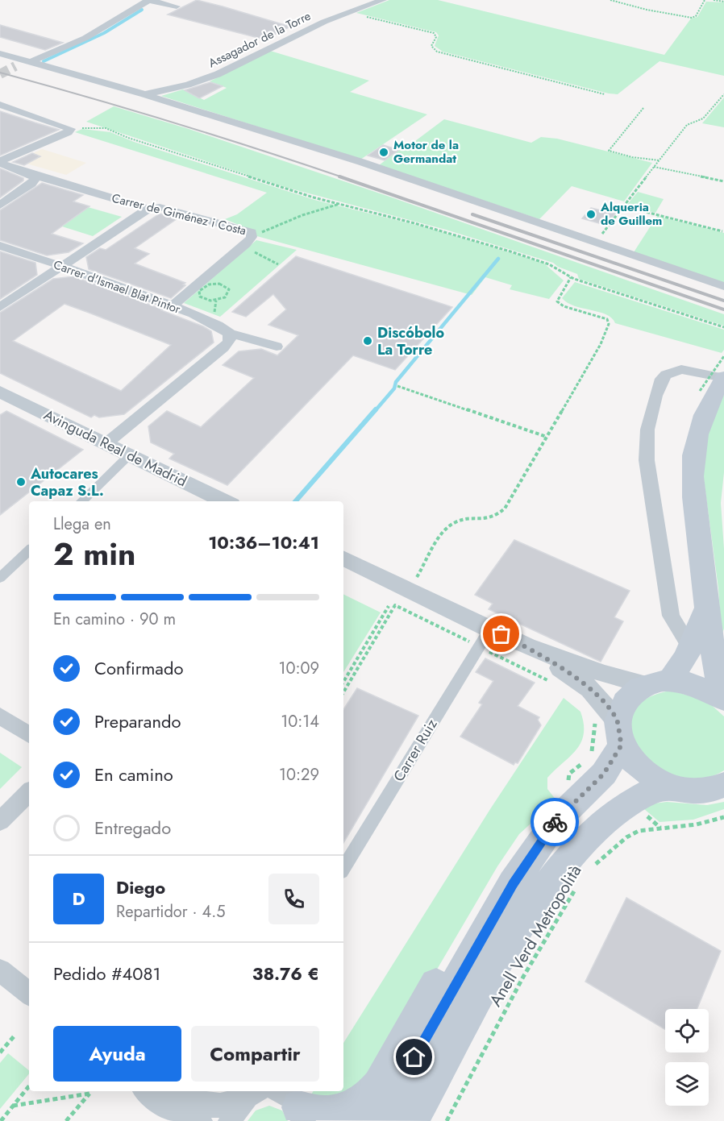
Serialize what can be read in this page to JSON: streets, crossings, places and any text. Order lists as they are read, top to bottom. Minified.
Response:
{"streets":{"street":["Assagador de la Torre","Carrer de Giménez i Costa","Carrer d'Ismael Blat Pintor","Avinguda Real de Madrid","Carrer Ruiz"],"path":["Anell Verd Metropolità"]},"crossings":[["Carrer de Giménez i Costa","Carrer d'Ismael Blat Pintor"]],"places":["Motor de la Germandat","Alqueria de Guillem","Discóbolo La Torre","Autocares Capaz S.L."],"page":{"heading":["2 min","Llega en","10:36–10:41"],"panel":["Diego","Repartidor · 4.5","Pedido #4081","38.76 €"],"bar":"En camino · 90 m","list":[["Confirmado","10:09"],["Preparando","10:14"],["En camino","10:29"],"Entregado"],"round":"D","buttons":["Ayuda","Compartir"]}}
